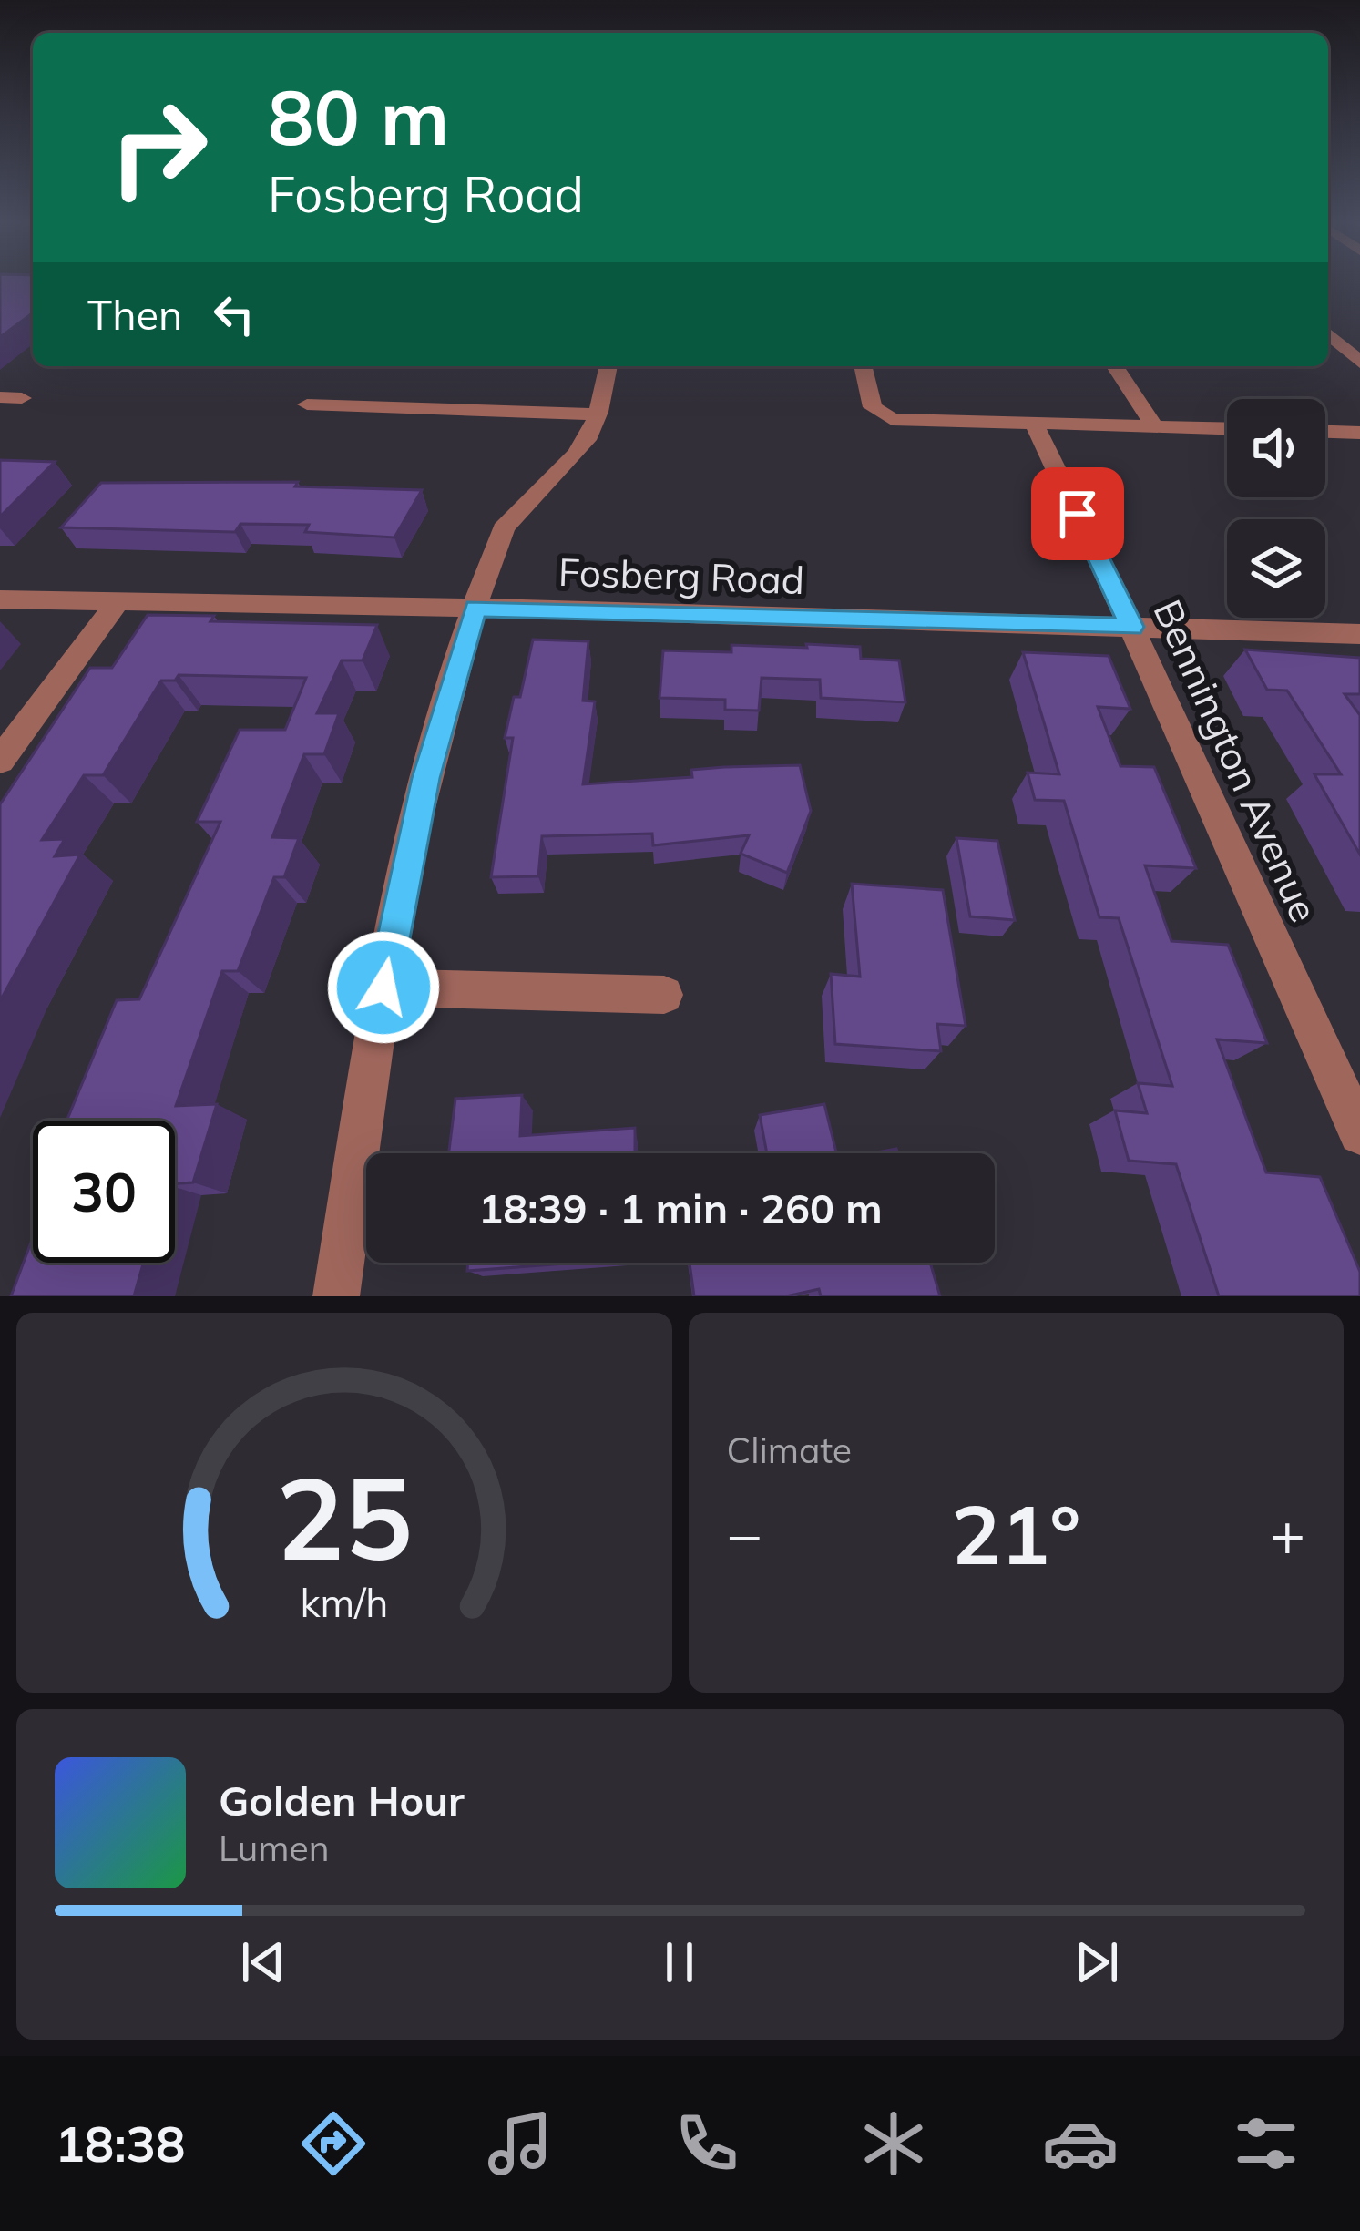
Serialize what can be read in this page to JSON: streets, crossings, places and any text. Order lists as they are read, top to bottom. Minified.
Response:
{"streets":{"street":["Fosberg Road","Bennington Avenue"]},"crossings":[["Fosberg Road","Bennington Avenue"]],"page":{"turn":["80 m","Fosberg Road"],"then":"Then","limit":"30","trip":"18:39 · 1 min · 260 m","tile":"Climate","heat":["−","21°","+"],"song":["Golden Hour","Lumen"],"tabs":"18:38","gauge":["25","km/h"]}}
